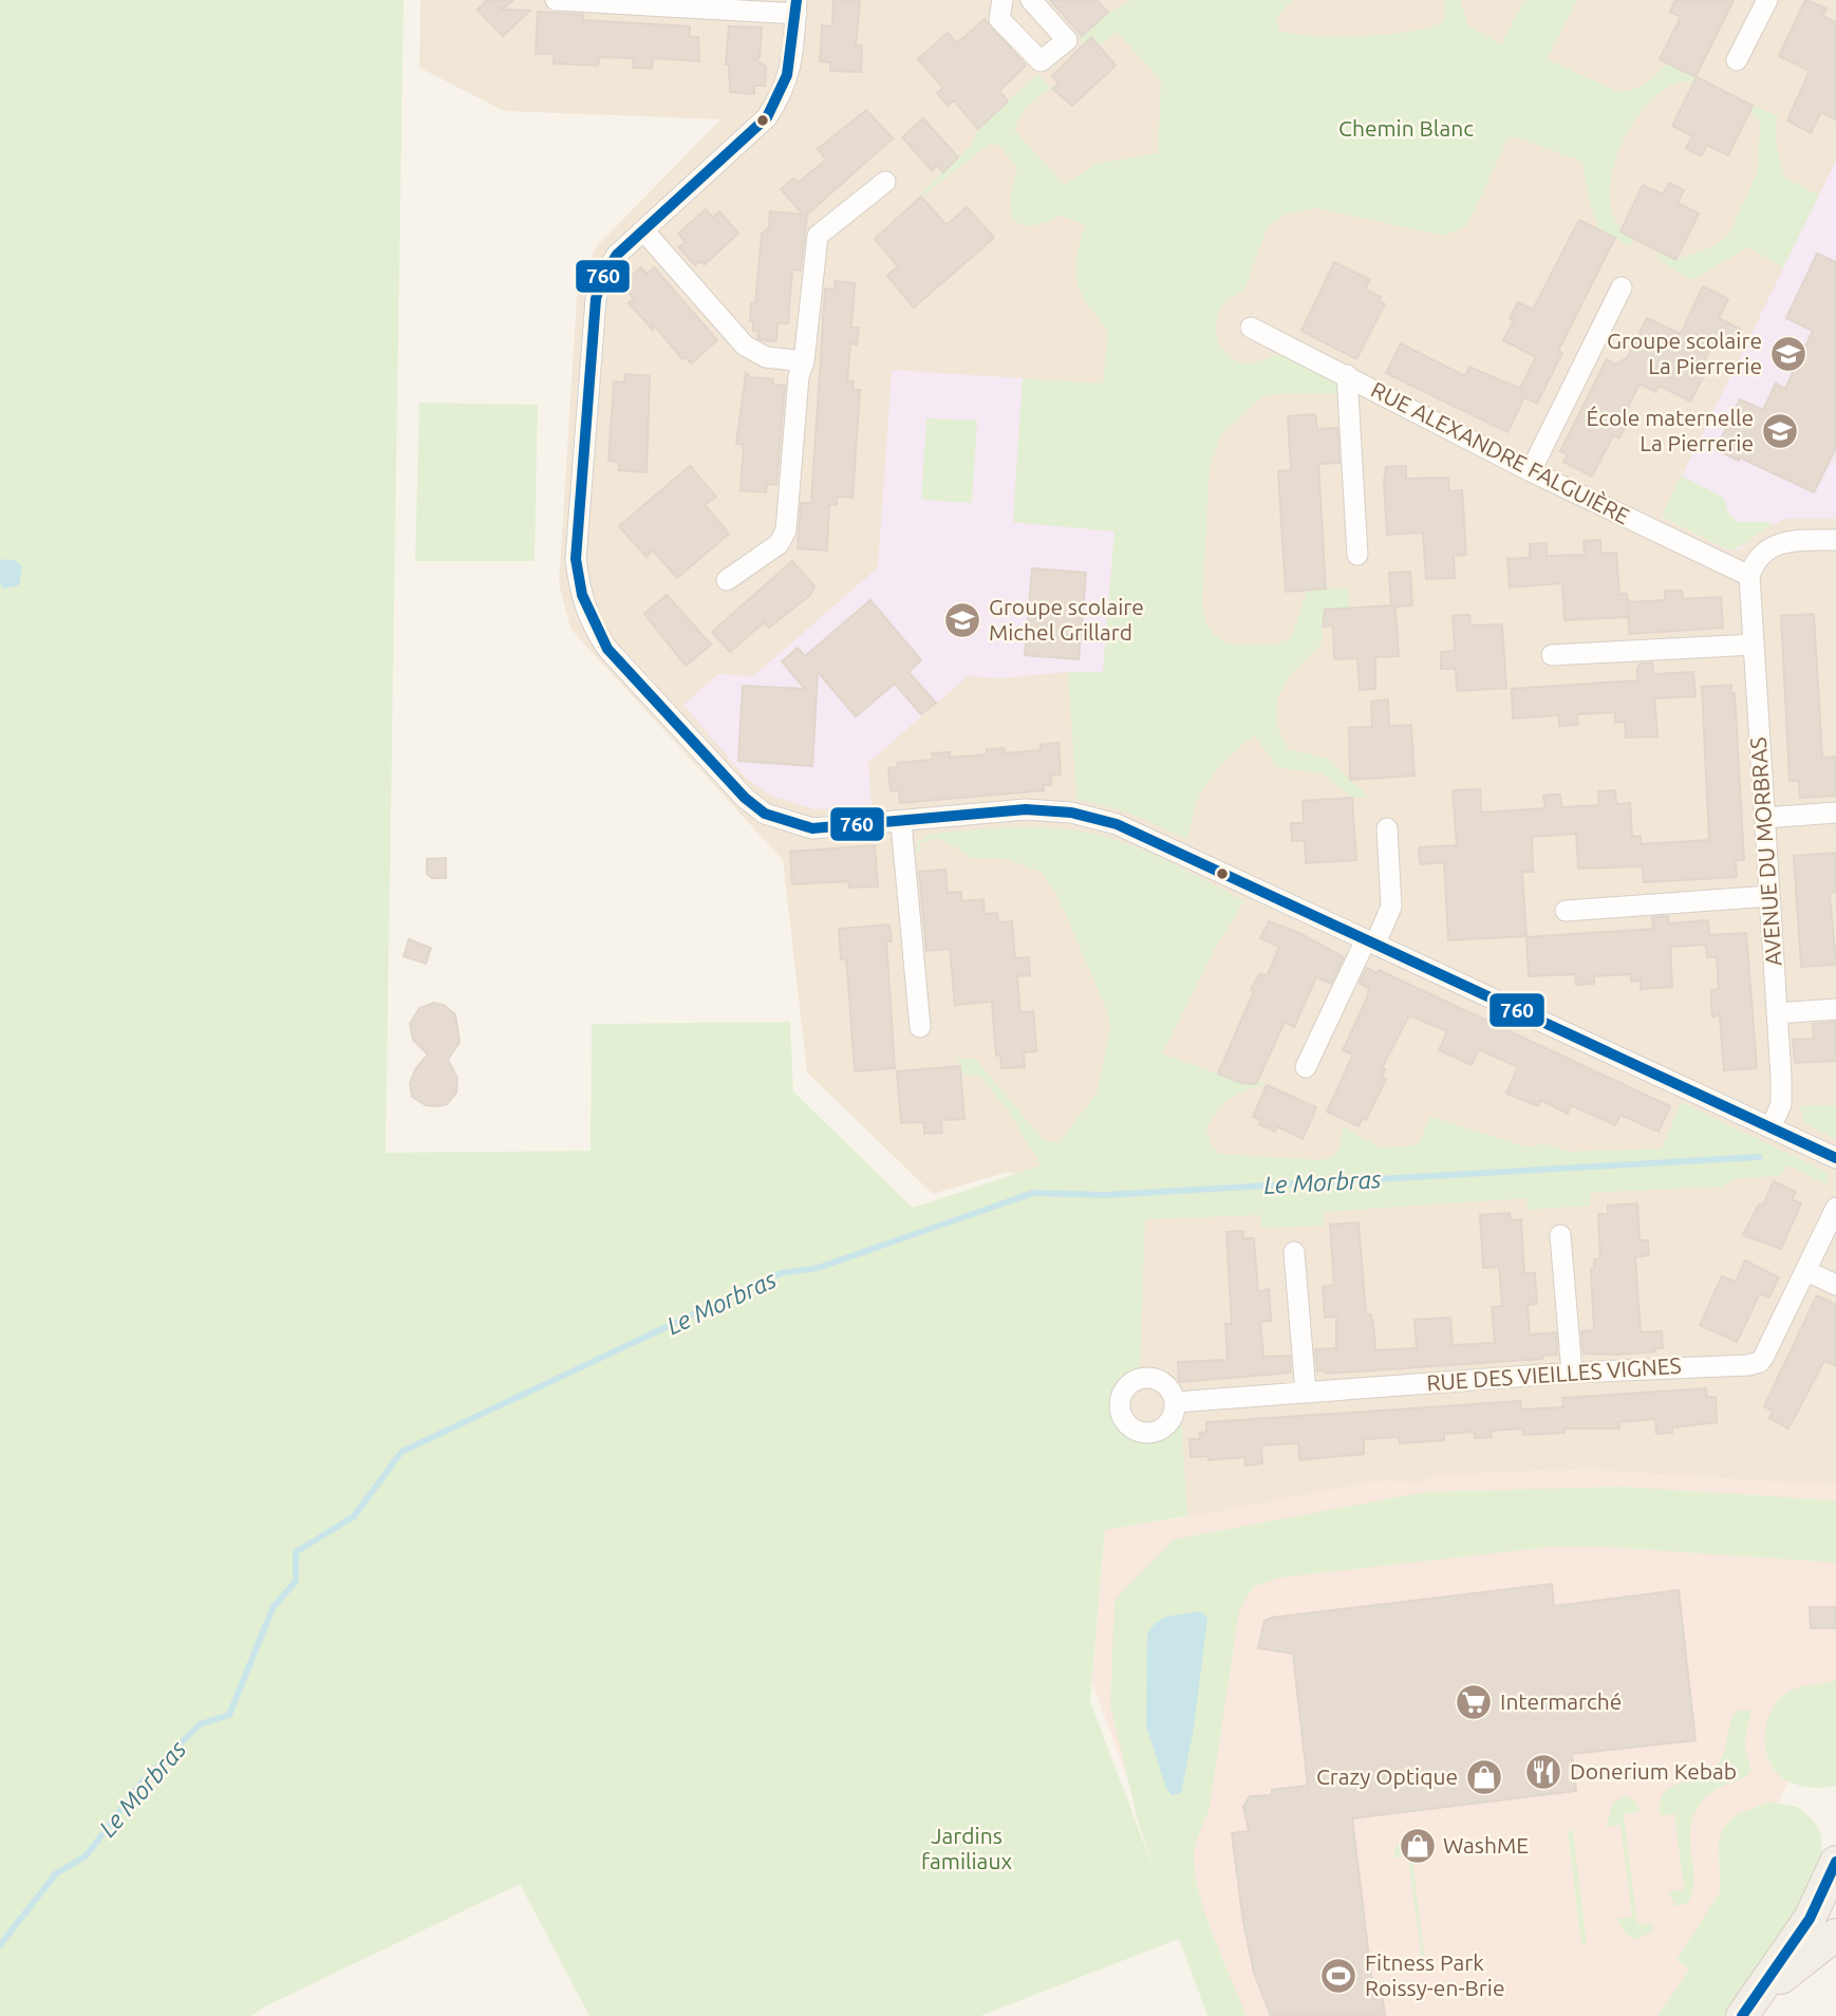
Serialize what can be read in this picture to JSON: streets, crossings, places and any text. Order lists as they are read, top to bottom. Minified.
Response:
{"streets":{"street":["RUE ALEXANDRE FALGUIÈRE","AVENUE DU MORBRAS","RUE DES VIEILLES VIGNES"]},"crossings":[["RUE ALEXANDRE FALGUIÈRE","AVENUE DU MORBRAS"]],"water":["Le Morbras"],"parks":["Chemin Blanc","Jardins familiaux"],"places":{"school or university":["Groupe scolaire La Pierrerie","École maternelle La Pierrerie","Groupe scolaire Michel Grillard"],"supermarket":["Intermarché"],"restaurant":["Donerium Kebab"],"shop":["Crazy Optique","WashME"],"sports":["Fitness Park Roissy-en-Brie"]},"lines":["transit line 760"]}
